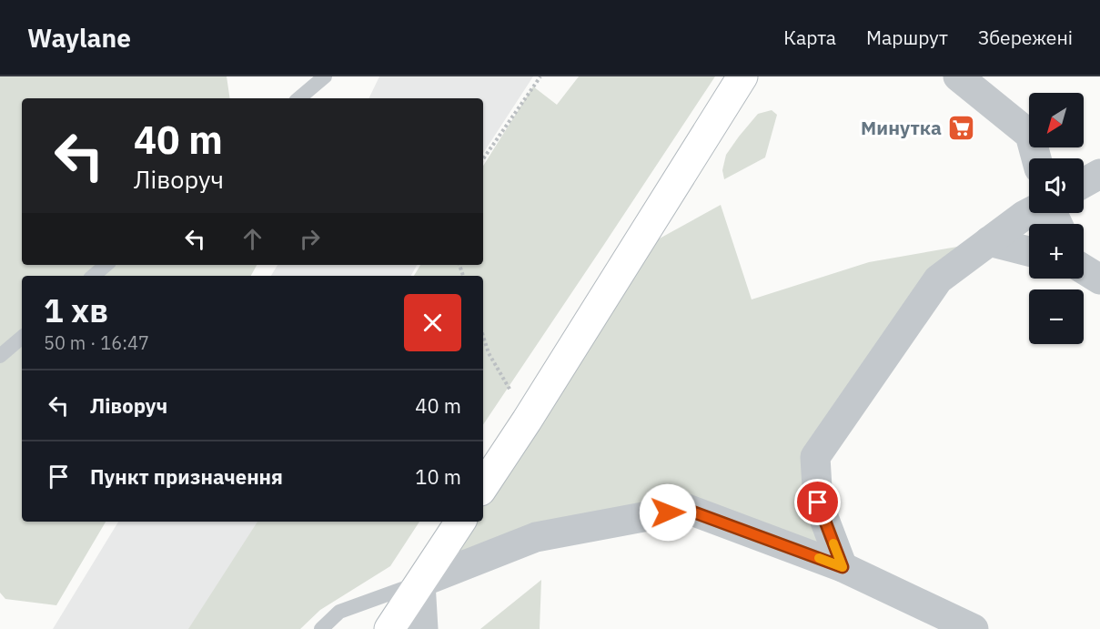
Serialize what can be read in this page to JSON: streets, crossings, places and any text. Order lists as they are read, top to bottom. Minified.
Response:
{"places":{"supermarket":["Минутка"]},"north":"bottom left","page":{"header":"Waylane","nav":["Карта","Маршрут","Збережені"],"map_buttons":["+","−"],"turn":["40 m","Ліворуч"],"heading":["1 хв","50 m · 16:47"],"list":[{"name":"Ліворуч","value":"40 m"},{"name":"Пункт призначення","value":"10 m"}]}}
